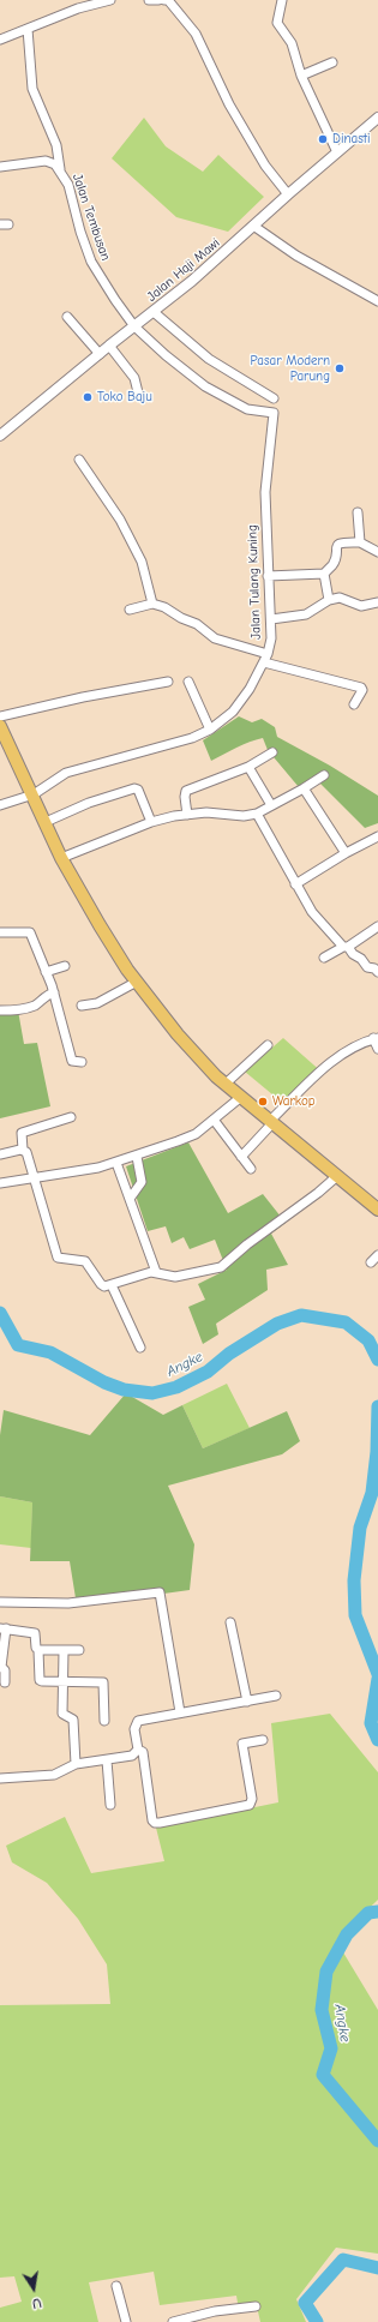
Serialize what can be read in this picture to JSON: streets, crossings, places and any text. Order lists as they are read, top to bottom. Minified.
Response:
{"streets":{"street":["Jalan Tembusan","Jalan Haji Mawi","Jalan Tulang Kuning"]},"crossings":[["Jalan Tembusan","Jalan Haji Mawi"],["Jalan Tembusan","Jalan Tulang Kuning"],["Jalan Haji Mawi","Jalan Tulang Kuning"]],"water":["Angke"],"places":["Dinasti","Pasar Modern Parung","Toko Baju","Warkop"],"north":"bottom"}
